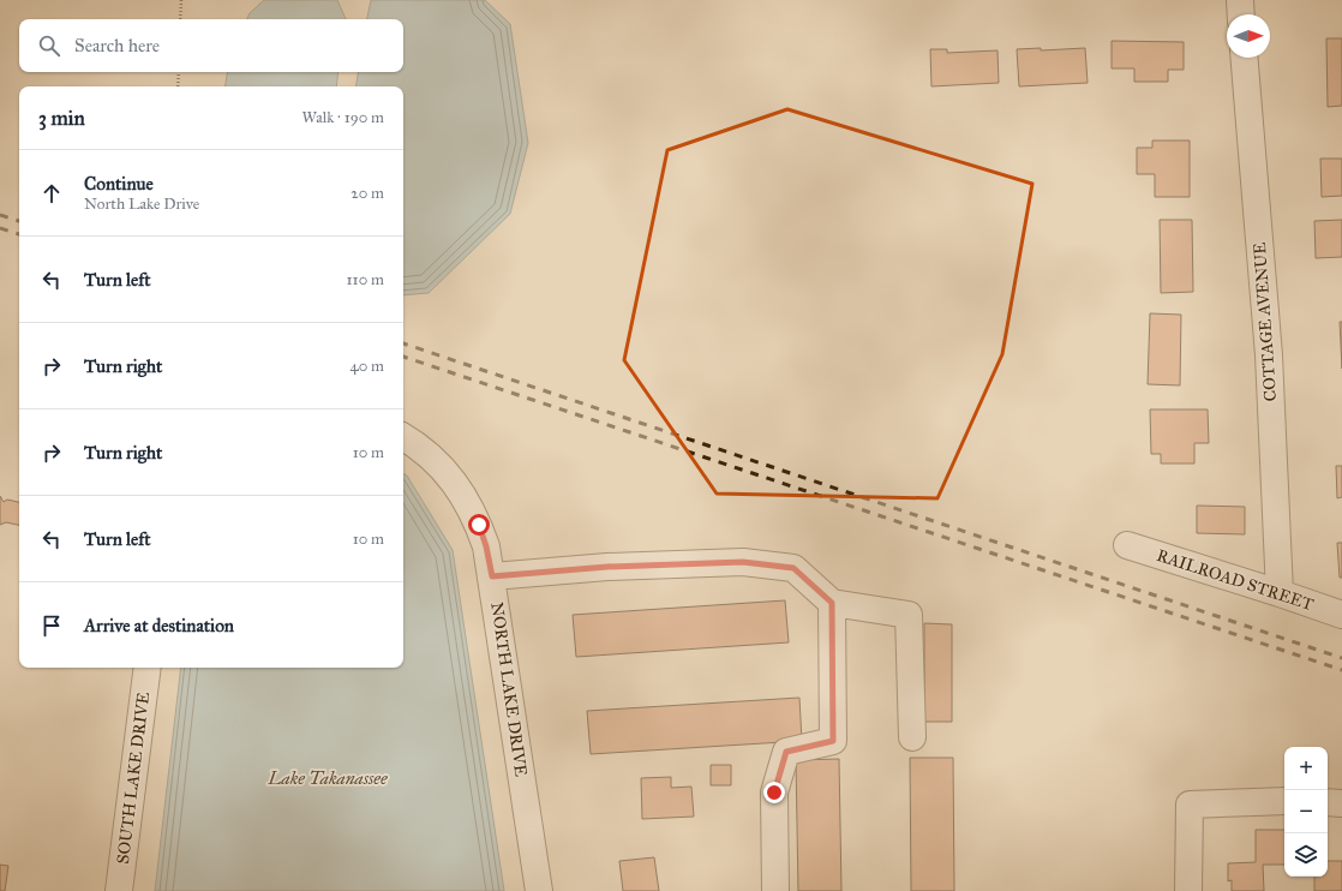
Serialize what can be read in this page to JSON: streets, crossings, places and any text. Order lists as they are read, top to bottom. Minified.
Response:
{"streets":{"street":["COTTAGE AVENUE","RAILROAD STREET","NORTH LAKE DRIVE","SOUTH LAKE DRIVE"]},"crossings":[["COTTAGE AVENUE","RAILROAD STREET"]],"water":["Lake Takanassee"],"north":"right","page":{"search":"Search here","heading":["3 min","Walk · 190 m"],"list":[["Continue","North Lake Drive","20 m"],["Turn left","110 m"],["Turn right","40 m"],["Turn right","10 m"],["Turn left","10 m"],"Arrive at destination"],"map_buttons":["+","−"]}}
